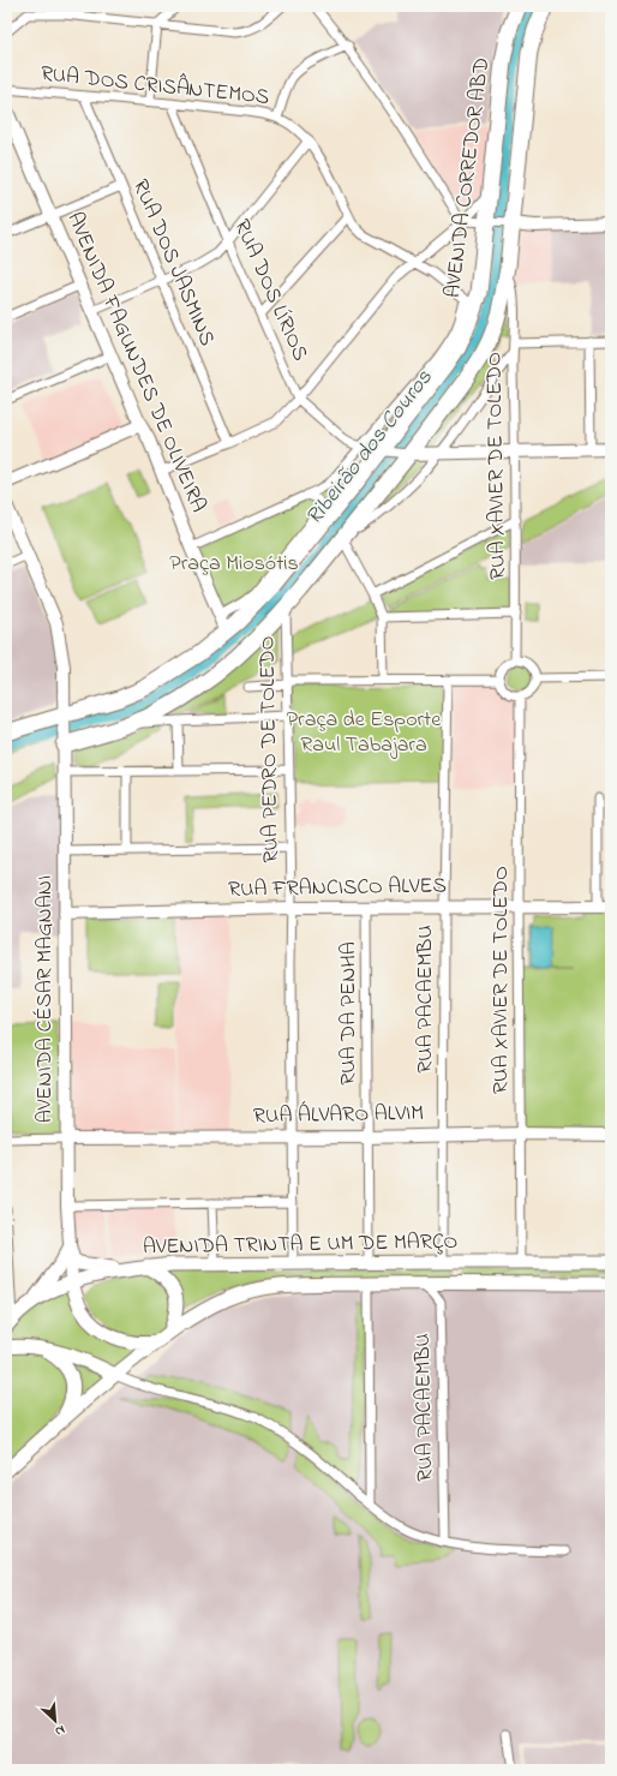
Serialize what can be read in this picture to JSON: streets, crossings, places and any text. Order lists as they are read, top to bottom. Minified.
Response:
{"streets":{"highway":["AVENIDA CORREDOR ABD"],"main road":["AVENIDA TRINTA E UM DE MARÇO"],"street":["RUA DOS CRISÂNTEMOS","RUA DOS JASMINS","RUA DOS LÍRIOS","AVENIDA FAGUNDES DE OLIVEIRA","RUA XAVIER DE TOLEDO","RUA PEDRO DE TOLEDO","RUA FRANCISCO ALVES","AVENIDA CÉSAR MAGNANI","RUA PACAEMBU","RUA DA PENHA","RUA ÁLVARO ALVIM"]},"crossings":[["RUA DOS CRISÂNTEMOS","AVENIDA CORREDOR ABD"],["RUA DOS CRISÂNTEMOS","RUA DOS JASMINS"],["RUA DOS CRISÂNTEMOS","RUA DOS LÍRIOS"],["AVENIDA CORREDOR ABD","RUA DOS LÍRIOS"],["AVENIDA CORREDOR ABD","AVENIDA FAGUNDES DE OLIVEIRA"],["AVENIDA CORREDOR ABD","RUA XAVIER DE TOLEDO"],["AVENIDA CORREDOR ABD","RUA PEDRO DE TOLEDO"],["AVENIDA CORREDOR ABD","AVENIDA CÉSAR MAGNANI"],["RUA XAVIER DE TOLEDO","RUA FRANCISCO ALVES"],["RUA XAVIER DE TOLEDO","RUA ÁLVARO ALVIM"],["RUA XAVIER DE TOLEDO","AVENIDA TRINTA E UM DE MARÇO"],["RUA PEDRO DE TOLEDO","RUA FRANCISCO ALVES"],["RUA PEDRO DE TOLEDO","RUA ÁLVARO ALVIM"],["RUA PEDRO DE TOLEDO","AVENIDA TRINTA E UM DE MARÇO"],["RUA FRANCISCO ALVES","AVENIDA CÉSAR MAGNANI"],["RUA FRANCISCO ALVES","RUA PACAEMBU"],["RUA FRANCISCO ALVES","RUA DA PENHA"],["AVENIDA CÉSAR MAGNANI","RUA ÁLVARO ALVIM"],["AVENIDA CÉSAR MAGNANI","AVENIDA TRINTA E UM DE MARÇO"],["RUA PACAEMBU","RUA ÁLVARO ALVIM"],["RUA PACAEMBU","AVENIDA TRINTA E UM DE MARÇO"],["RUA DA PENHA","RUA ÁLVARO ALVIM"],["RUA DA PENHA","AVENIDA TRINTA E UM DE MARÇO"]],"water":["Ribeirão dos Couros"],"parks":["Praça Miosótis","Praça de Esporte Raul Tabajara"],"north":"bottom right"}
